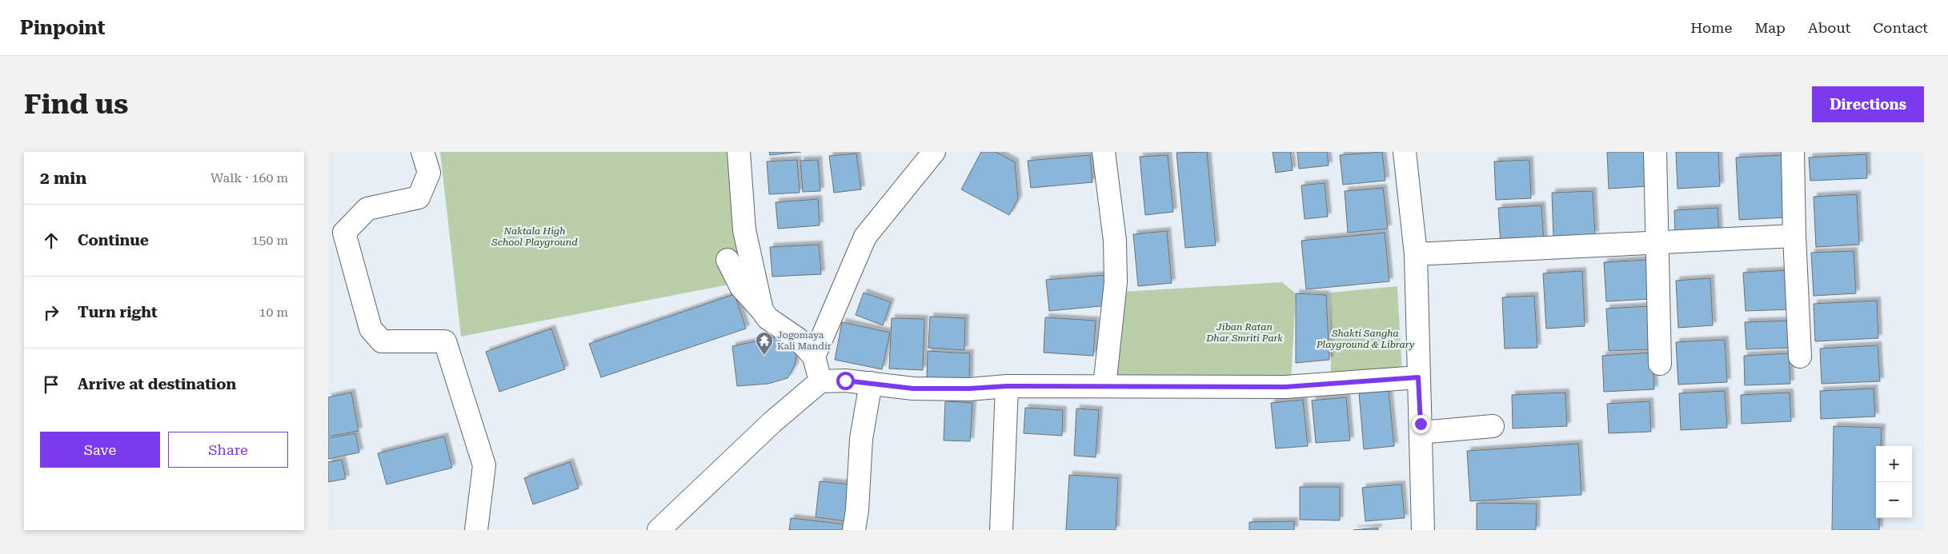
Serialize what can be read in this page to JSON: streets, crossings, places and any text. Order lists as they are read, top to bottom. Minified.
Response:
{"parks":["Naktala High School Playground","Jiban Ratan Dhar Smriti Park","Shakti Sangha Playground & Library"],"places":{"temple":["Jogomaya Kali Mandir"]},"page":{"header":"Pinpoint","nav":["Home","Map","About","Contact"],"buttons":["Directions",["Save","Share"]],"title":"Find us","heading":["2 min","Walk · 160 m"],"list":[["Continue","150 m"],["Turn right","10 m"],"Arrive at destination"],"map_buttons":["+","−"]}}
